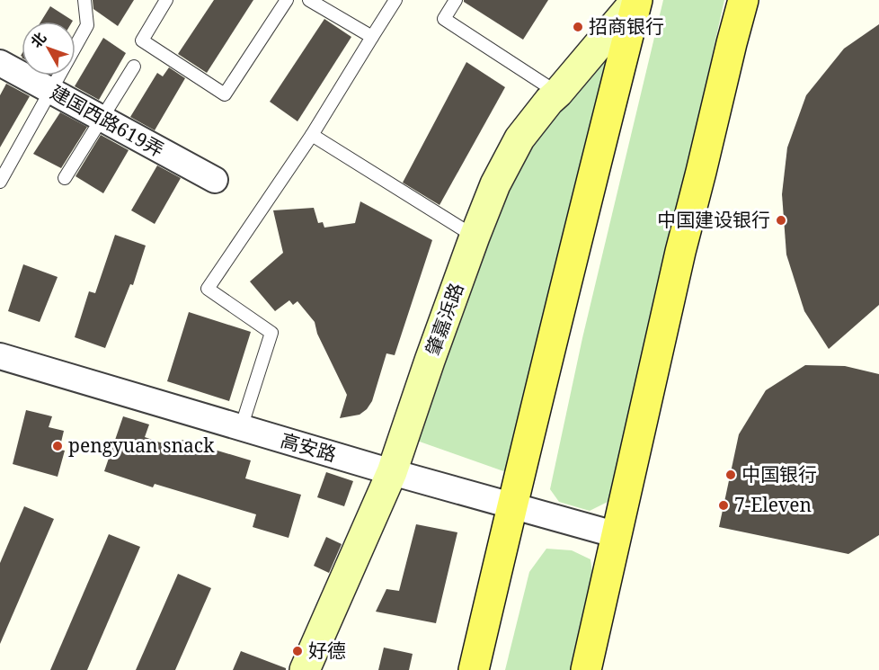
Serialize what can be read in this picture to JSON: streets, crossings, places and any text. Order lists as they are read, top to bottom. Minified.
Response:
{"streets":{"main road":["肇嘉浜路"],"street":["建国西路619弄","高安路"]},"crossings":[["肇嘉浜路","高安路"]],"places":["招商银行","中国建设银行","pengyuan snack","中国银行","7-Eleven","好德"],"north":"top left"}
